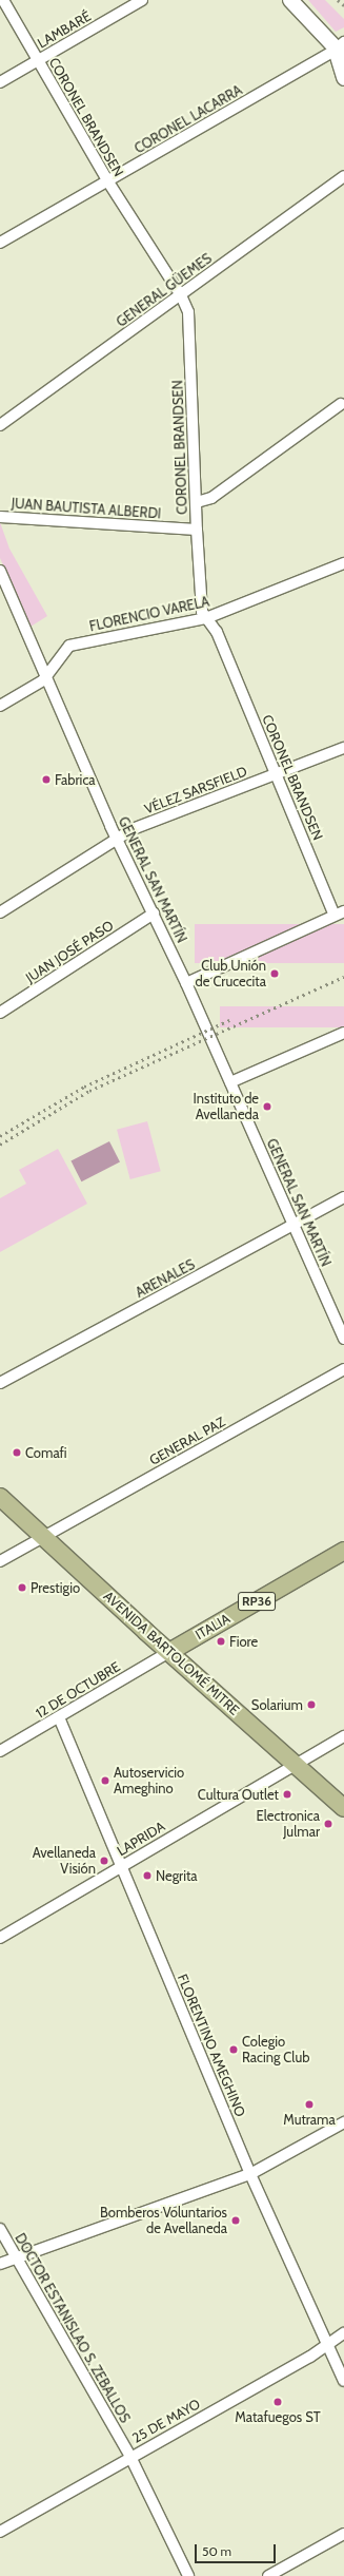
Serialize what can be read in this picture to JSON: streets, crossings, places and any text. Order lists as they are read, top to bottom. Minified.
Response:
{"streets":{"main road":["RP36","ITALIA","AVENIDA BARTOLOMÉ MITRE"],"street":["LAMBARÉ","CORONEL BRANDSEN","CORONEL LACARRA","GENERAL GÜEMES","JUAN BAUTISTA ALBERDI","FLORENCIO VARELA","VÉLEZ SARSFIELD","GENERAL SAN MARTÍN","JUAN JOSÉ PASO","ARENALES","GENERAL PAZ","12 DE OCTUBRE","LAPRIDA","FLORENTINO AMEGHINO","DOCTOR ESTANISLAO S. ZEBALLOS","25 DE MAYO"]},"crossings":[["LAMBARÉ","CORONEL BRANDSEN"],["CORONEL BRANDSEN","CORONEL LACARRA"],["CORONEL BRANDSEN","GENERAL GÜEMES"],["CORONEL BRANDSEN","JUAN BAUTISTA ALBERDI"],["CORONEL BRANDSEN","FLORENCIO VARELA"],["CORONEL BRANDSEN","VÉLEZ SARSFIELD"],["FLORENCIO VARELA","GENERAL SAN MARTÍN"],["VÉLEZ SARSFIELD","GENERAL SAN MARTÍN"],["GENERAL SAN MARTÍN","JUAN JOSÉ PASO"],["GENERAL SAN MARTÍN","ARENALES"],["GENERAL PAZ","AVENIDA BARTOLOMÉ MITRE"],["ITALIA","AVENIDA BARTOLOMÉ MITRE"],["ITALIA","12 DE OCTUBRE"],["AVENIDA BARTOLOMÉ MITRE","12 DE OCTUBRE"],["AVENIDA BARTOLOMÉ MITRE","LAPRIDA"],["12 DE OCTUBRE","FLORENTINO AMEGHINO"],["LAPRIDA","FLORENTINO AMEGHINO"],["FLORENTINO AMEGHINO","25 DE MAYO"],["DOCTOR ESTANISLAO S. ZEBALLOS","25 DE MAYO"]],"places":["Fabrica","Club Unión de Crucecita","Instituto de Avellaneda","Comafi","Prestigio","Fiore","Solarium","Autoservicio Ameghino","Cultura Outlet","Electronica Julmar","Avellaneda Visión","Negrita","Colegio Racing Club","Mutrama","Bomberos Voluntarios de Avellaneda","Matafuegos ST"],"scale_bar":"50 m"}
